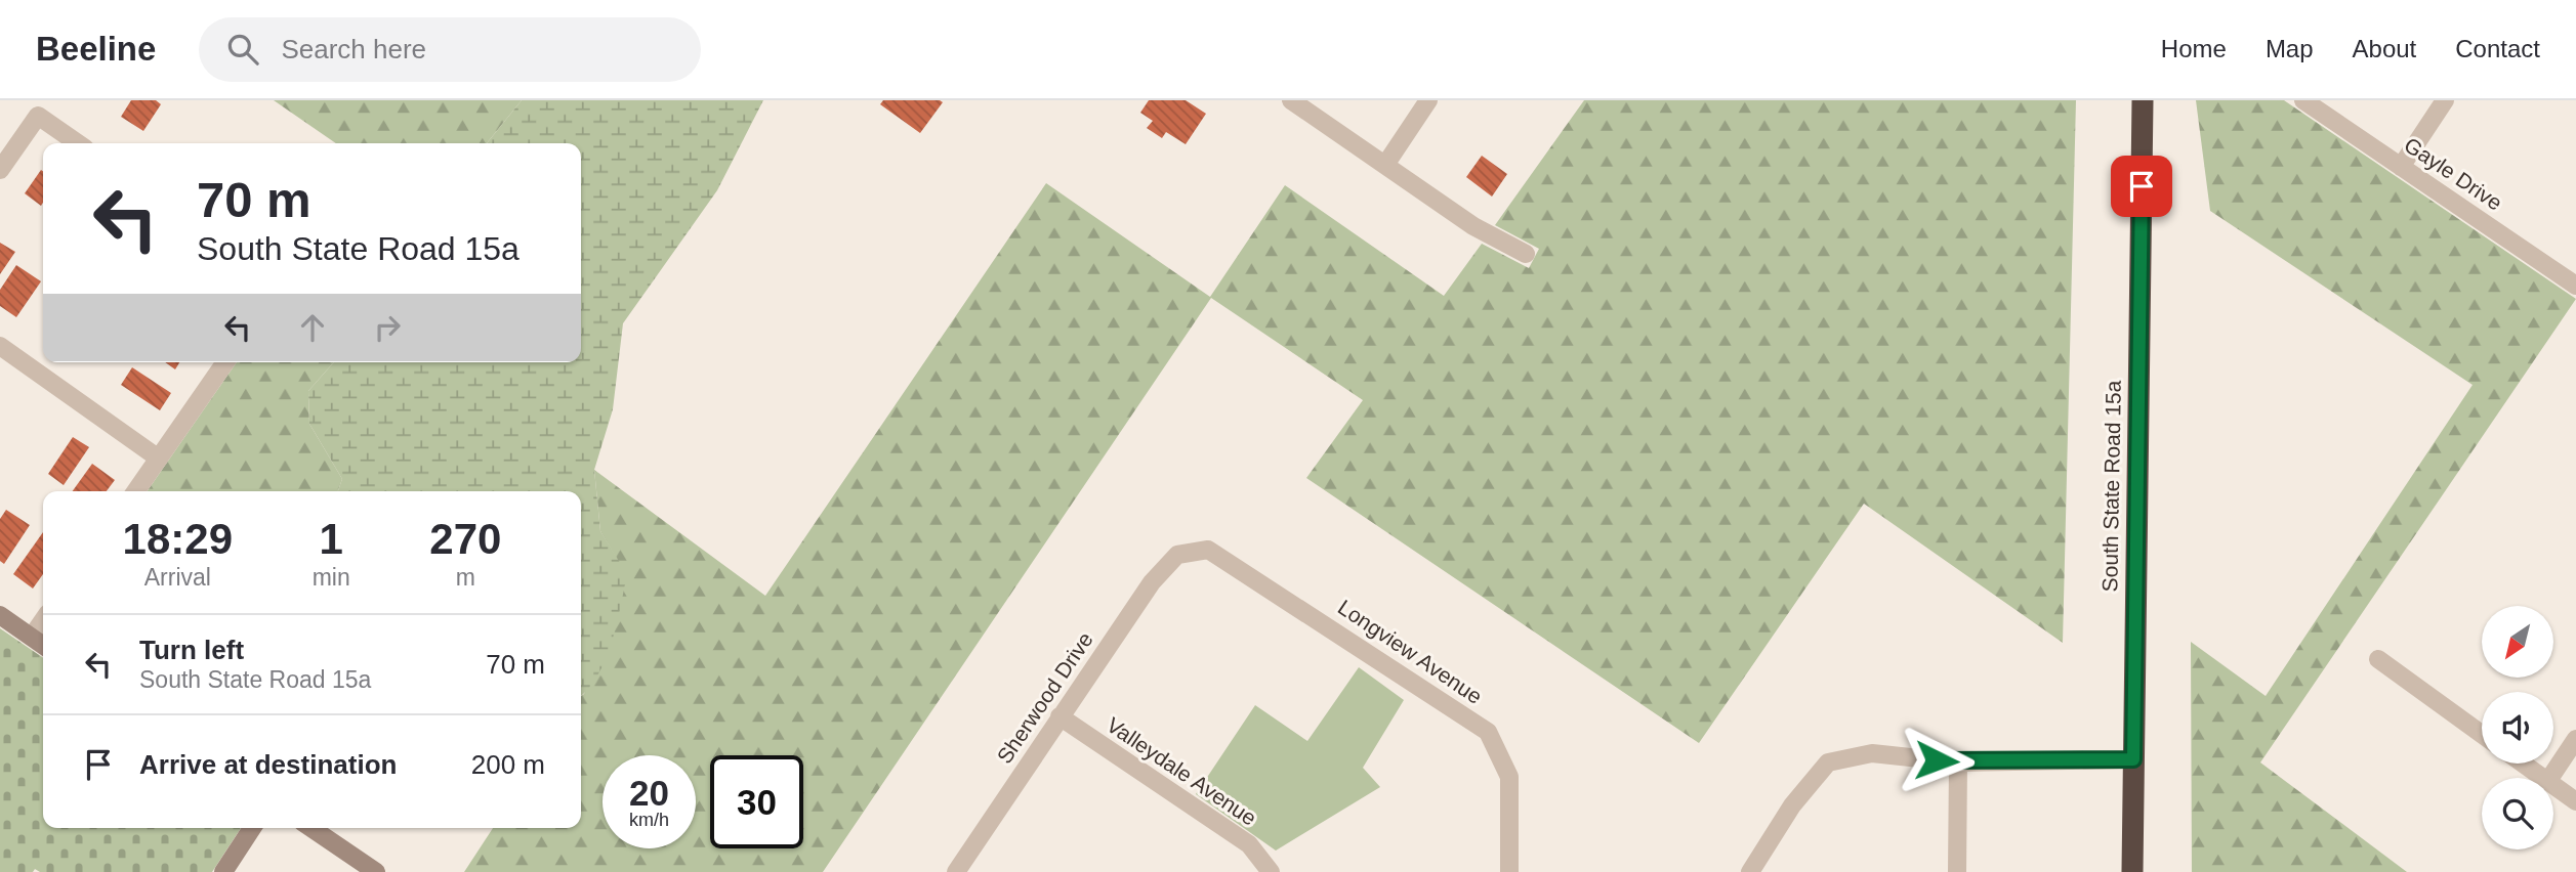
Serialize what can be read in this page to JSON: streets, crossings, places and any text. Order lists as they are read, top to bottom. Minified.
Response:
{"streets":{"highway":["South State Road 15a"],"street":["Gayle Drive","Longview Avenue","Sherwood Drive","Valleydale Avenue"]},"crossings":[["Longview Avenue","Sherwood Drive"],["Sherwood Drive","Valleydale Avenue"]],"north":"bottom left","page":{"header":"Beeline","search":"Search here","nav":["Home","Map","About","Contact"],"turn":["70 m","South State Road 15a"],"eta":["18:29","Arrival","1","min","270","m"],"list":[{"name":"Turn left","note":"South State Road 15a","value":"70 m"},{"name":"Arrive at destination","value":"200 m"}],"speed":"20 km/h","limit":"30"}}
